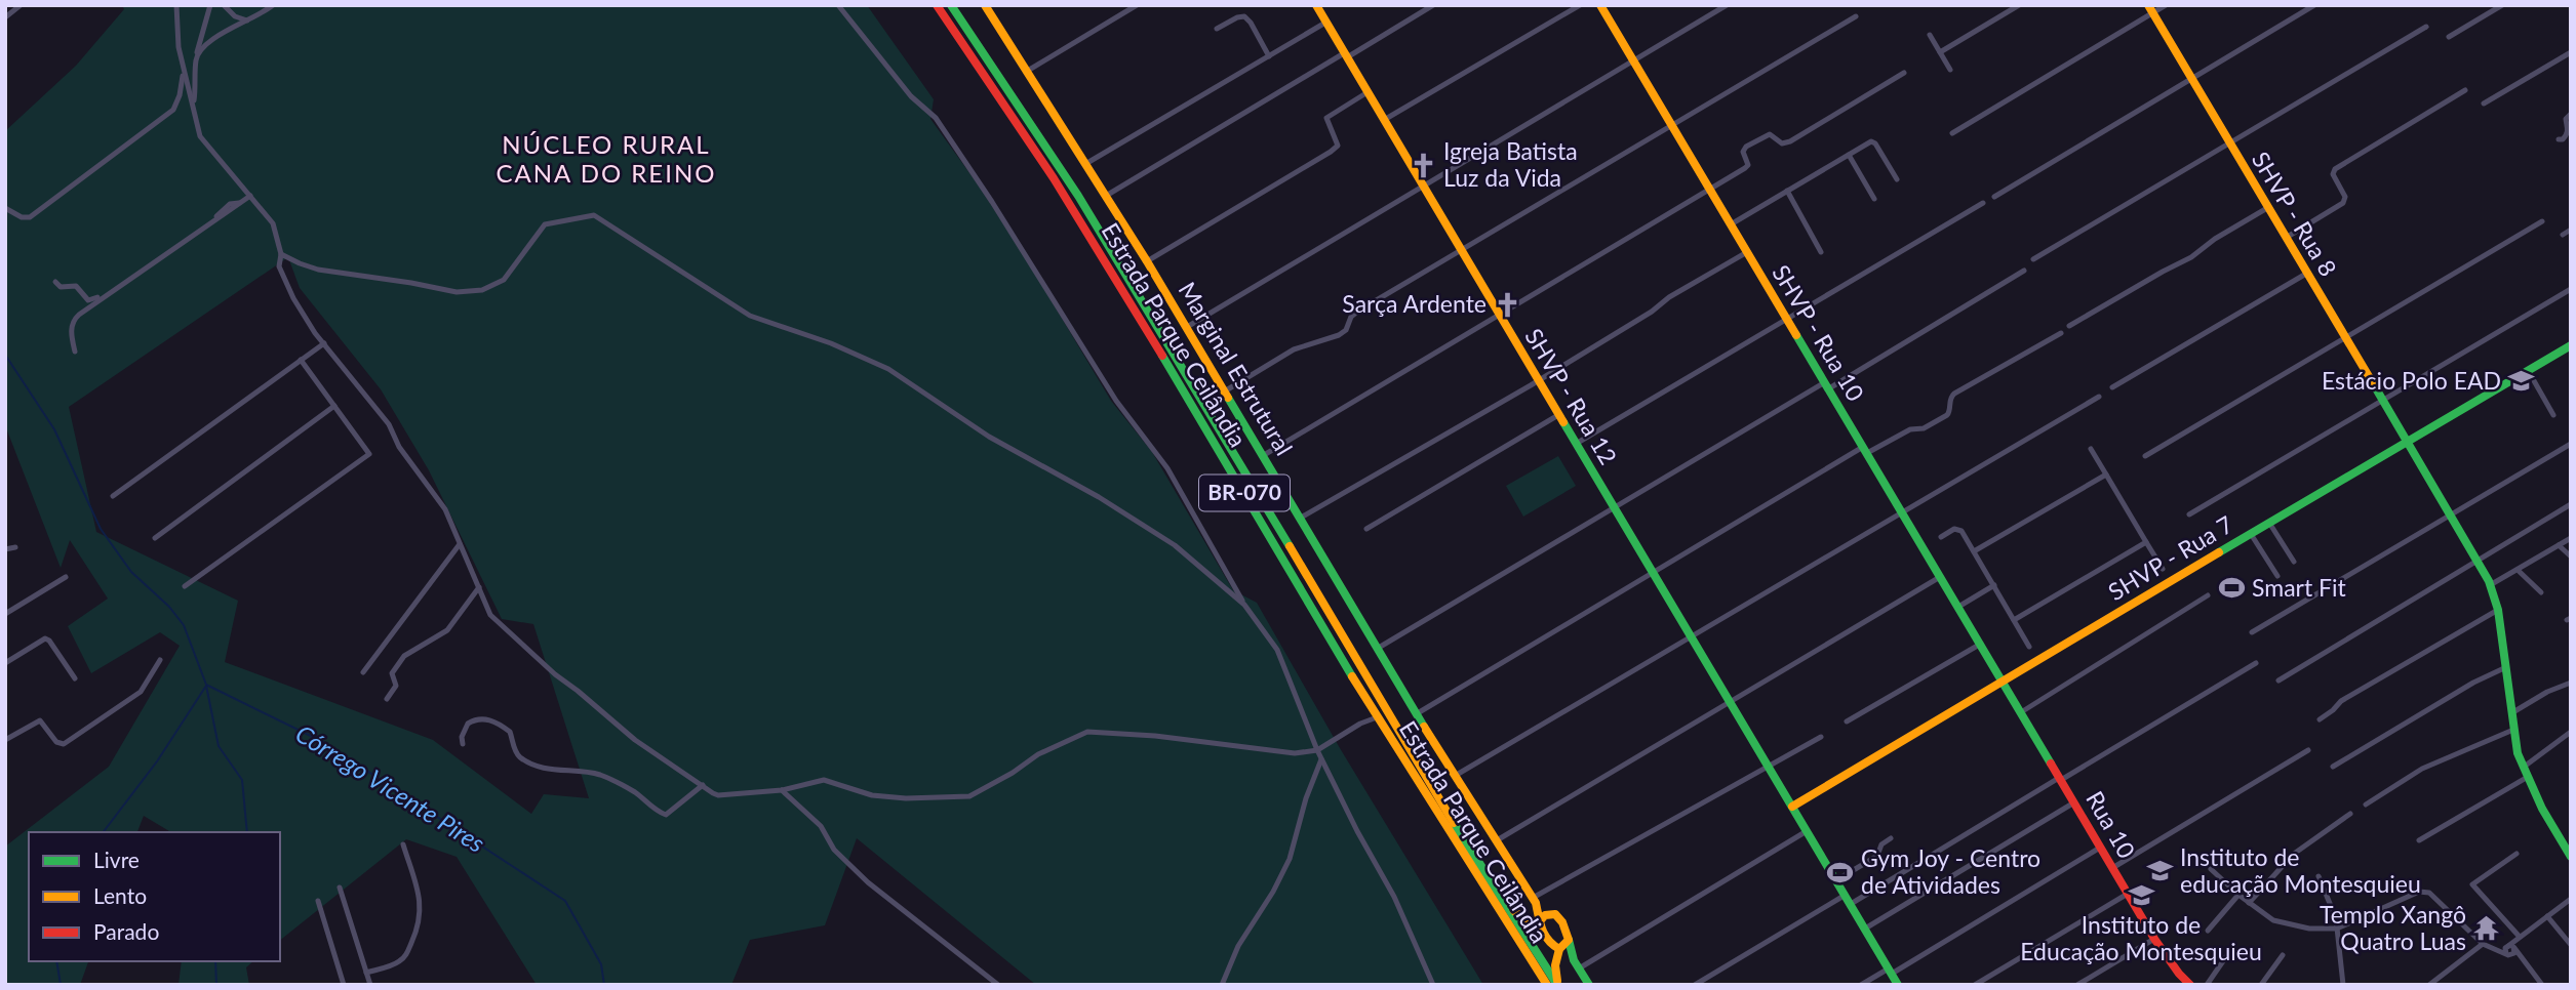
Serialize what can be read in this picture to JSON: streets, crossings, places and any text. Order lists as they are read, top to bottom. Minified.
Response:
{"streets":{"main road":["SHVP - Rua 8","SHVP - Rua 10","Estrada Parque Ceilândia","Marginal Estrutural","SHVP - Rua 12","BR-070","SHVP - Rua 7","Rua 10"]},"crossings":[["SHVP - Rua 8","SHVP - Rua 7"],["SHVP - Rua 10","SHVP - Rua 7"],["SHVP - Rua 10","Rua 10"],["SHVP - Rua 12","SHVP - Rua 7"],["SHVP - Rua 7","Rua 10"]],"districts":["NÚCLEO RURAL CANA DO REINO"],"water":["Córrego Vicente Pires"],"places":{"church":["Igreja Batista Luz da Vida","Sarça Ardente"],"school or university":["Estácio Polo EAD","Instituto de educação Montesquieu","Instituto de Educação Montesquieu"],"sports":["Smart Fit","Gym Joy - Centro de Atividades"],"temple":["Templo Xangô Quatro Luas"]},"legend":["Livre","Lento","Parado"]}
